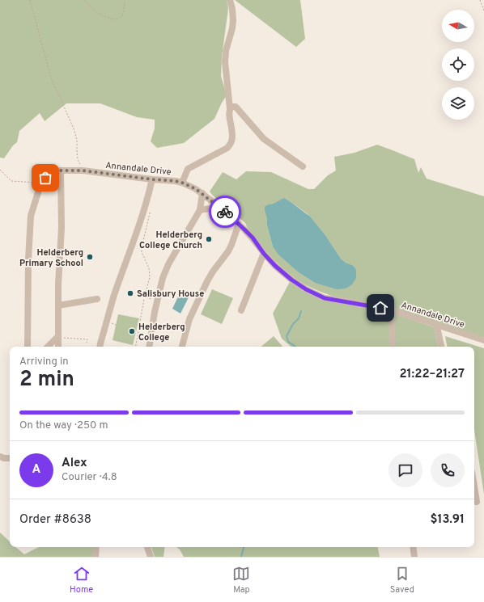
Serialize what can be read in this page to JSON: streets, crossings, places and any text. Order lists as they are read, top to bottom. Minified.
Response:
{"streets":{"street":["Annandale Drive"]},"places":["Helderberg College Church","Helderberg Primary School","Salisbury House","Helderberg College"],"north":"left","page":{"heading":["2 min","Arriving in","21:22–21:27"],"panel":["Alex","Courier · 4.8","Order #8638","$13.91"],"bar":"On the way · 250 m","round":"A","tabs":["Home","Map","Saved"]}}
